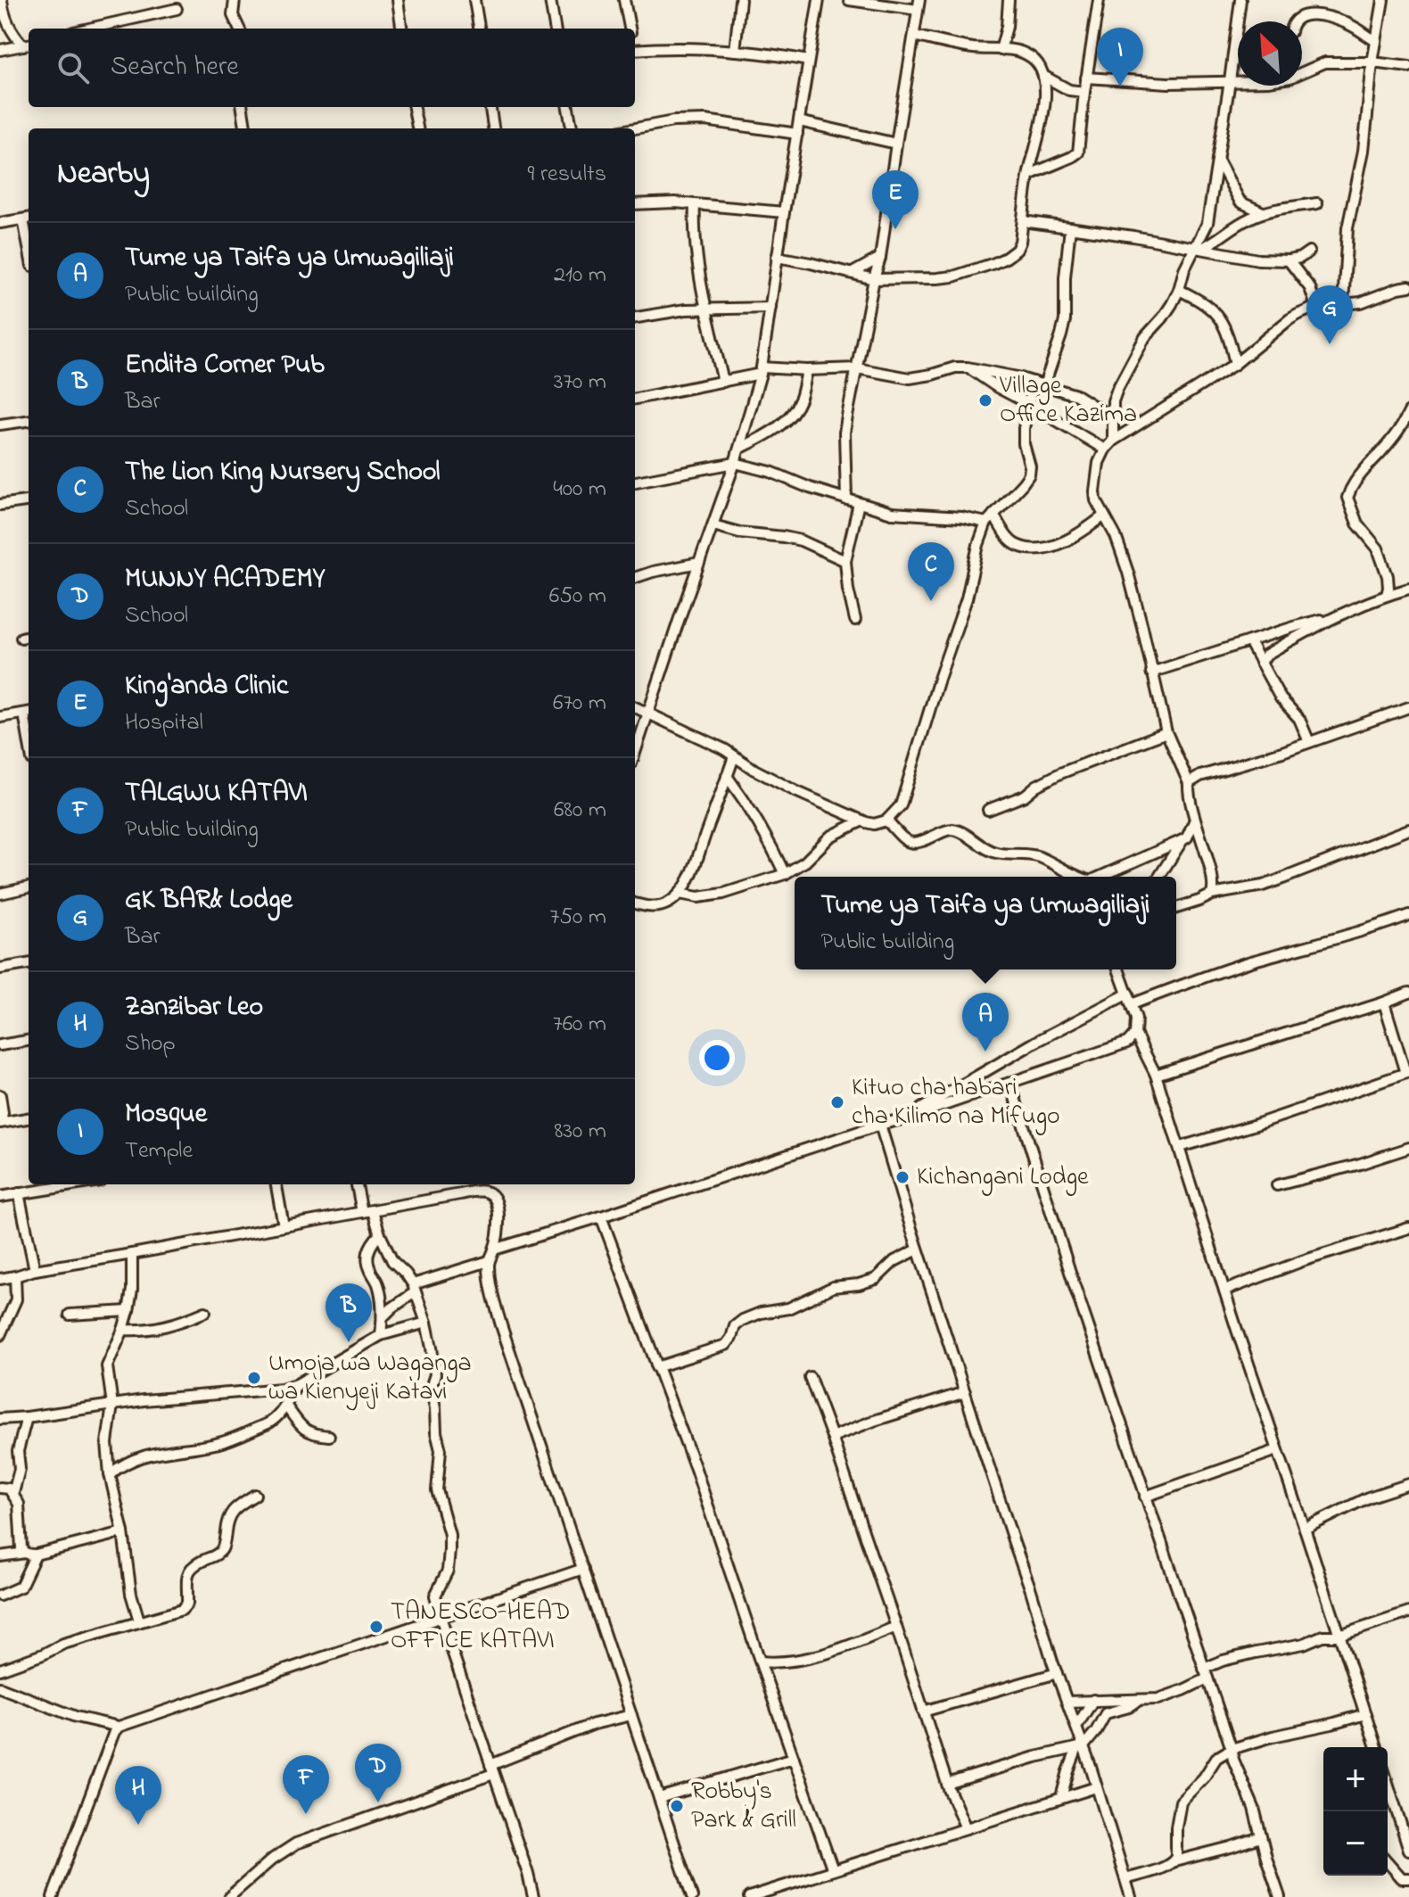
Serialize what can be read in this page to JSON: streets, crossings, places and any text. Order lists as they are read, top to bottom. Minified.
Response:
{"places":["Village Office Kazima","Kituo cha habari cha Kilimo na Mifugo","Kichangani Lodge","Umoja wa Waganga wa Kienyeji Katavi","TANESCO-HEAD OFFICE KATAVI","Robby's Park & Grill"],"north":"top left","page":{"pins":["I","E","G","C","A","B","D","F","H"],"search":"Search here","heading":["Nearby","9 results"],"list":[{"mark":"A","name":"Tume ya Taifa ya Umwagiliaji","note":"Public building","value":"210 m"},{"mark":"B","name":"Endita Corner Pub","note":"Bar","value":"370 m"},{"mark":"C","name":"The Lion King Nursery School","note":"School","value":"400 m"},{"mark":"D","name":"MUNNY ACADEMY","note":"School","value":"650 m"},{"mark":"E","name":"King'anda Clinic","note":"Hospital","value":"670 m"},{"mark":"F","name":"TALGWU KATAVI","note":"Public building","value":"680 m"},{"mark":"G","name":"GK BAR& Lodge","note":"Bar","value":"750 m"},{"mark":"H","name":"Zanzibar Leo","note":"Shop","value":"760 m"},{"mark":"I","name":"Mosque","note":"Temple","value":"830 m"}],"popup":["Tume ya Taifa ya Umwagiliaji","Public building"],"map_buttons":["+","−"]}}
